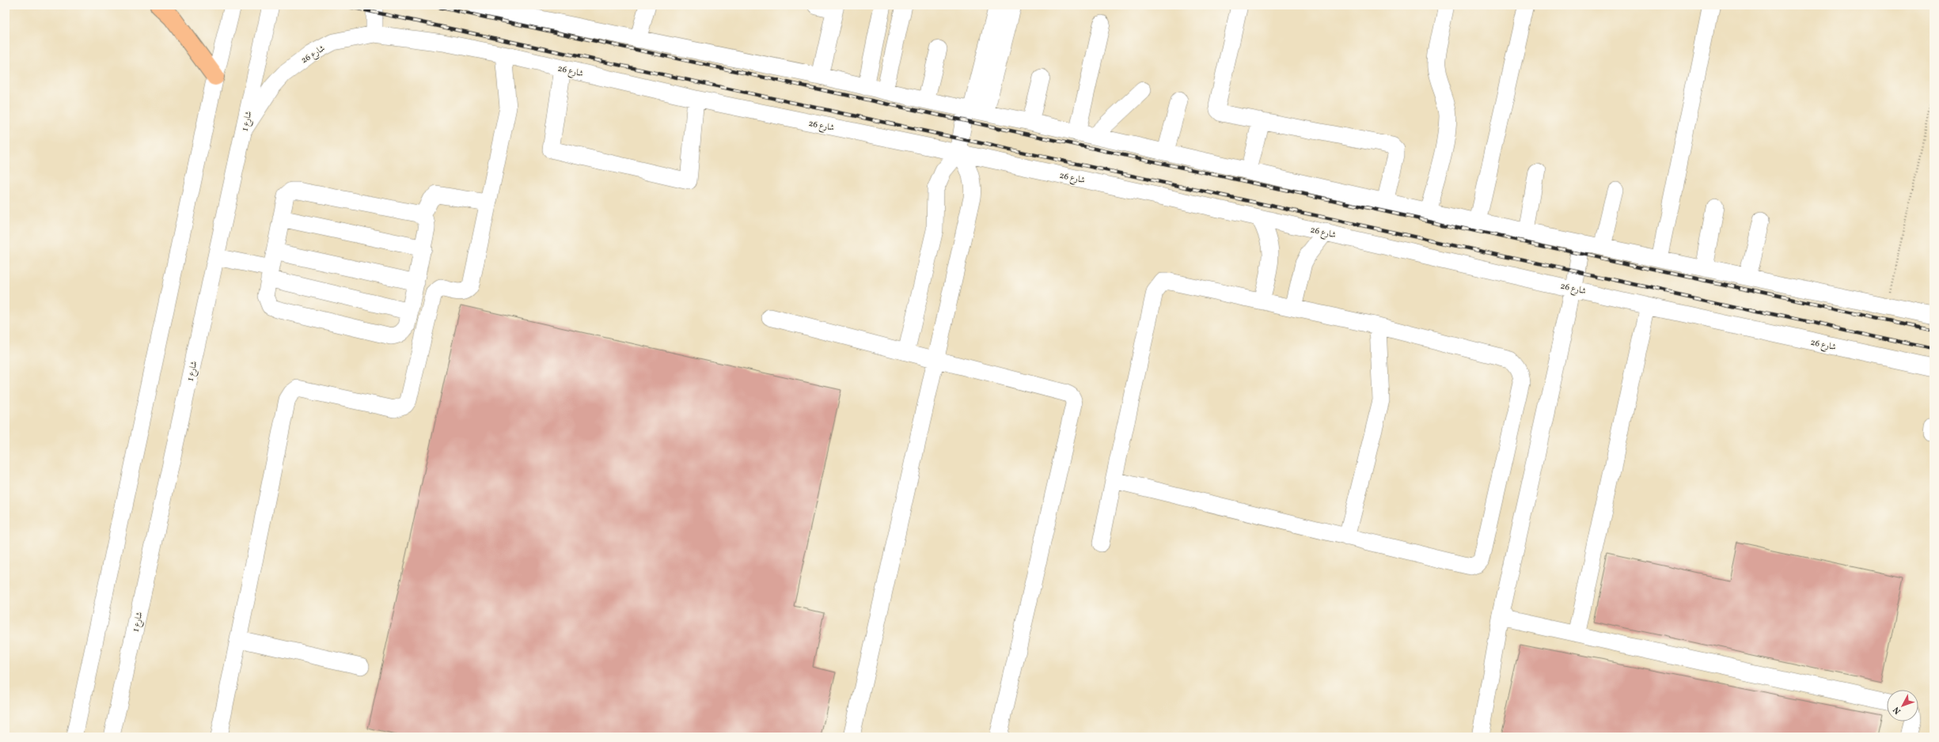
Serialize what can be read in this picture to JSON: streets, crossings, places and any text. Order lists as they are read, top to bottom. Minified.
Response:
{"streets":{"street":["شارع 26","شارع 1"]},"crossings":[["شارع 26","شارع 1"]],"north":"bottom left"}
